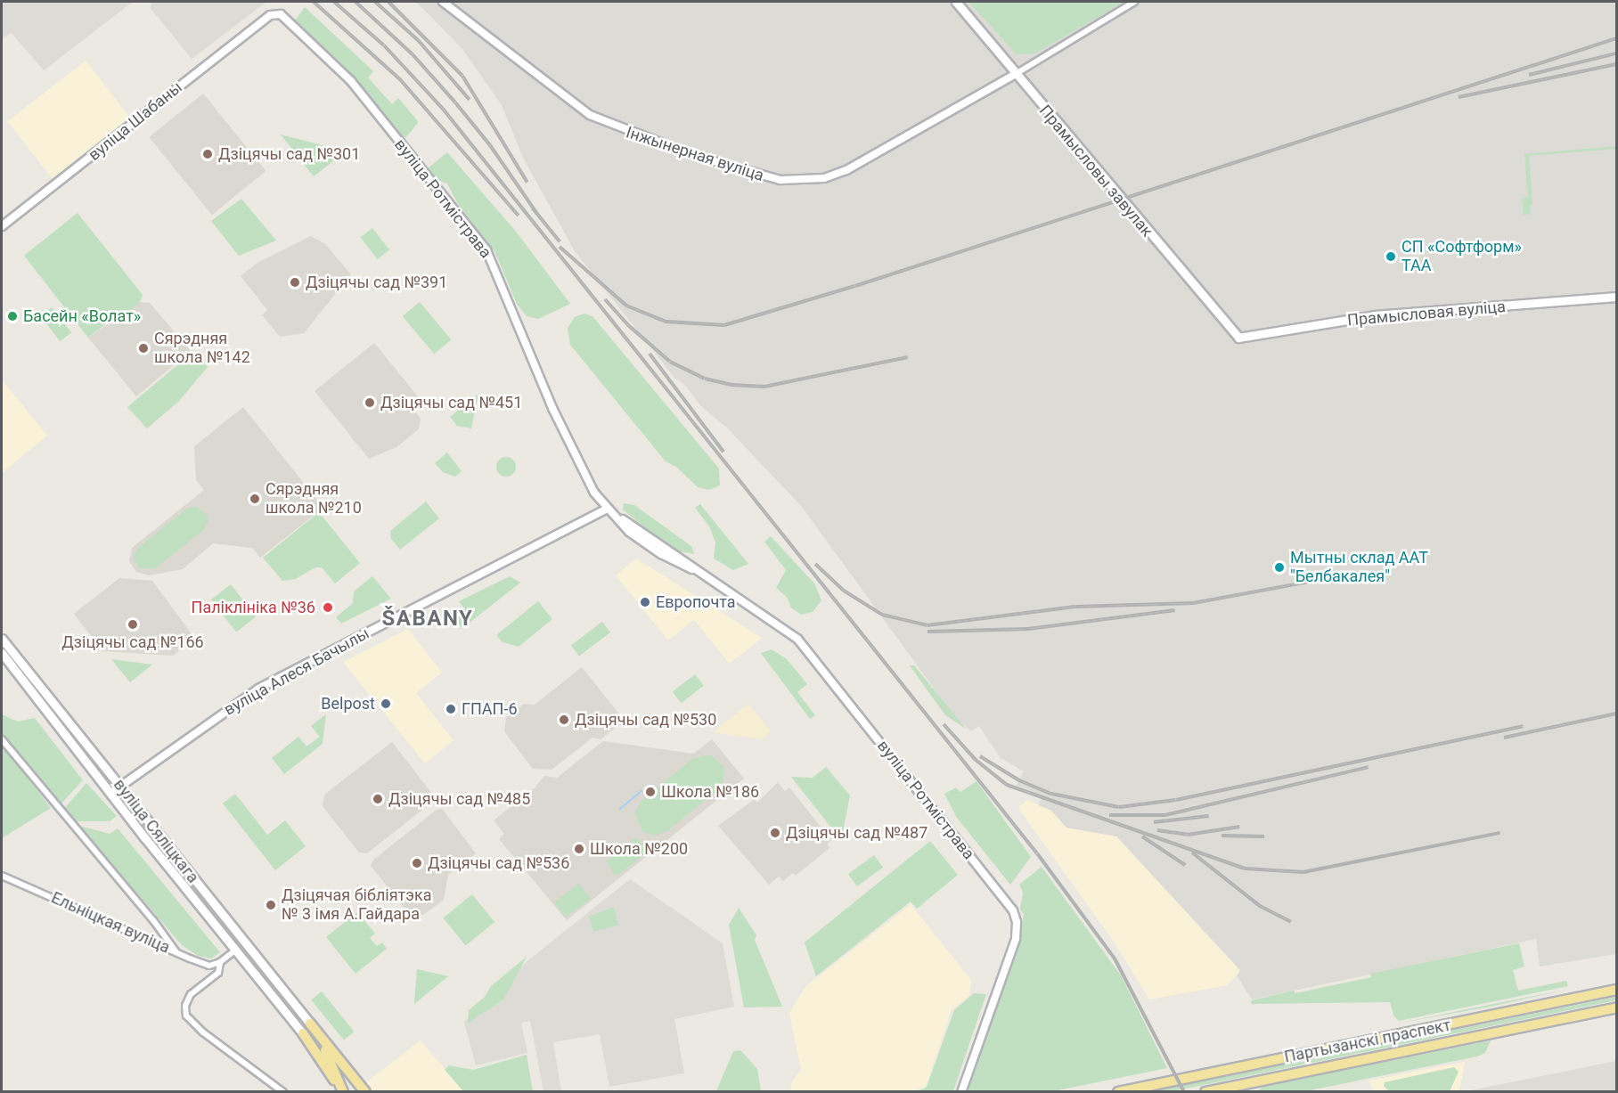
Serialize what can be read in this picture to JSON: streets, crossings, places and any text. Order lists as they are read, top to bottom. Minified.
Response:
{"streets":{"highway":["Партызанскі праспект"],"main road":["Прамысловы завулак","Прамысловая вуліца","вуліца Сяліцкага"],"street":["вуліца Шабаны","Інжынерная вуліца","вуліца Ротмістрава","вуліца Алеся Бачылы","Ельніцкая вуліца"]},"crossings":[["вуліца Шабаны","вуліца Ротмістрава"],["Інжынерная вуліца","Прамысловы завулак"],["Прамысловы завулак","Прамысловая вуліца"],["вуліца Ротмістрава","вуліца Алеся Бачылы"],["вуліца Алеся Бачылы","вуліца Сяліцкага"]],"districts":["ŠABANY"],"places":["Дзіцячы сад №301","СП «Софтформ» ТАА","Дзіцячы сад №391","Басейн «Волат»","Сярэдняя школа №142","Дзіцячы сад №451","Сярэдняя школа №210","Мытны склад ААТ \"Белбакалея\"","Европочта","Паліклініка №36","Дзіцячы сад №166","Belpost","ГПАП-6","Дзіцячы сад №530","Школа №186","Дзіцячы сад №485","Дзіцячы сад №487","Школа №200","Дзіцячы сад №536","Дзіцячая бібліятэка № 3 імя А.Гайдара"]}
